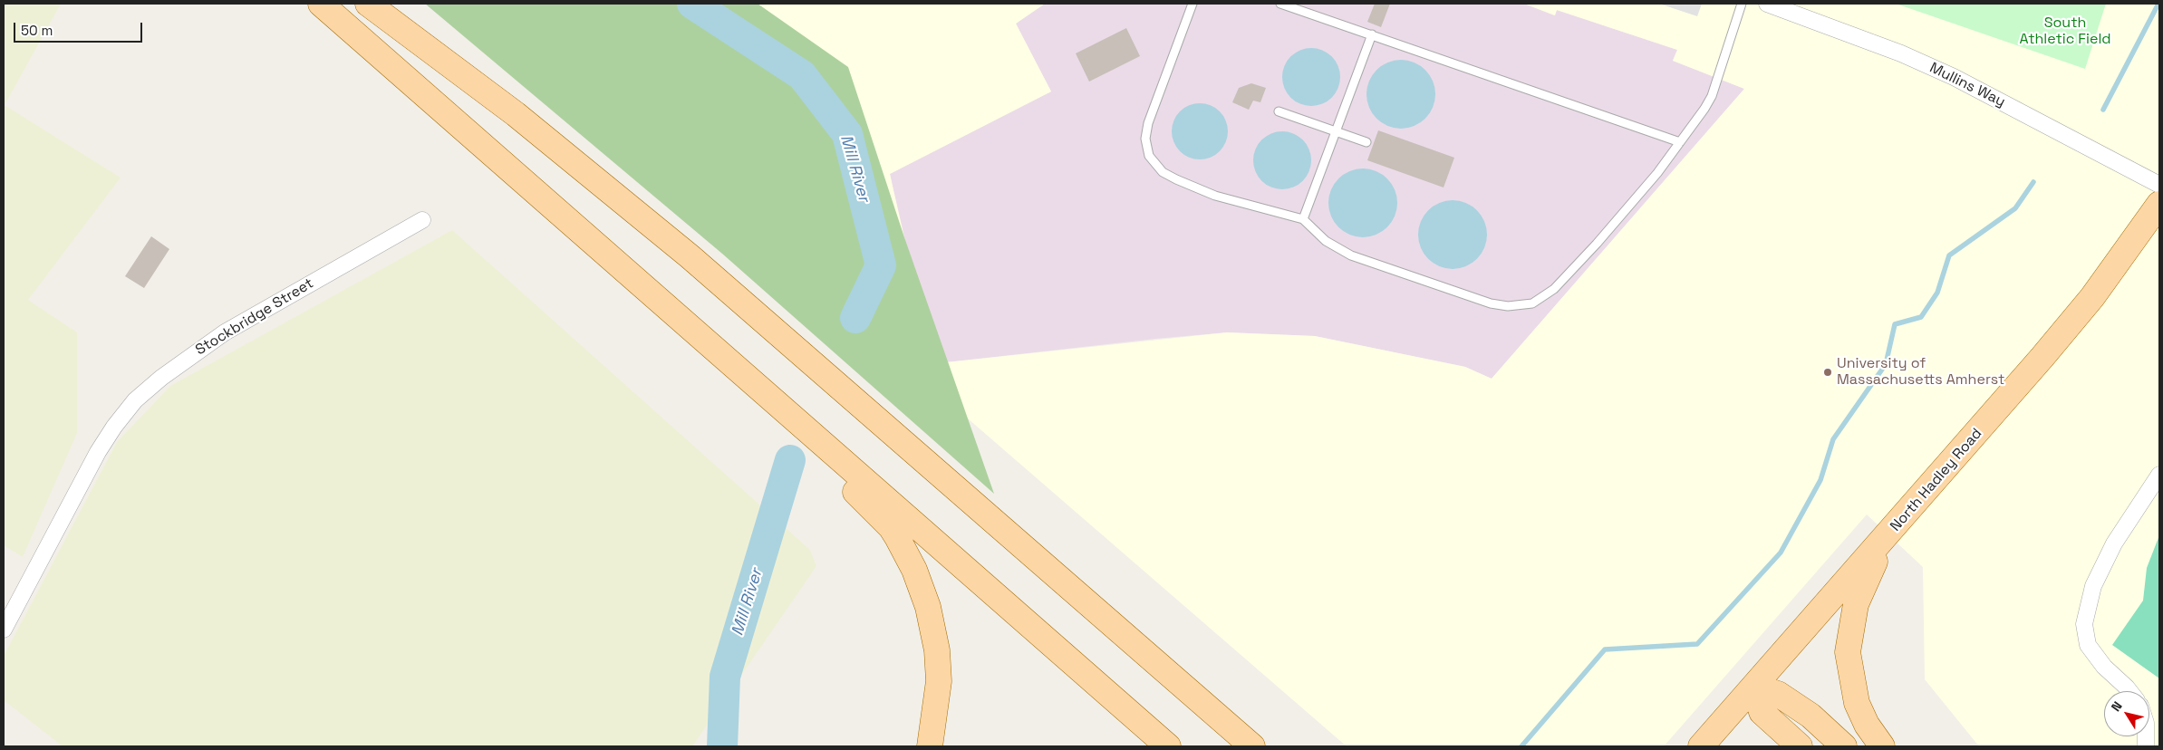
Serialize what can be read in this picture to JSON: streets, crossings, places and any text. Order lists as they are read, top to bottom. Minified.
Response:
{"streets":{"main road":["North Hadley Road"],"street":["Mullins Way","Stockbridge Street"]},"water":["Mill River"],"parks":["South Athletic Field"],"places":["University of Massachusetts Amherst"],"scale_bar":"50 m","north":"top left"}
